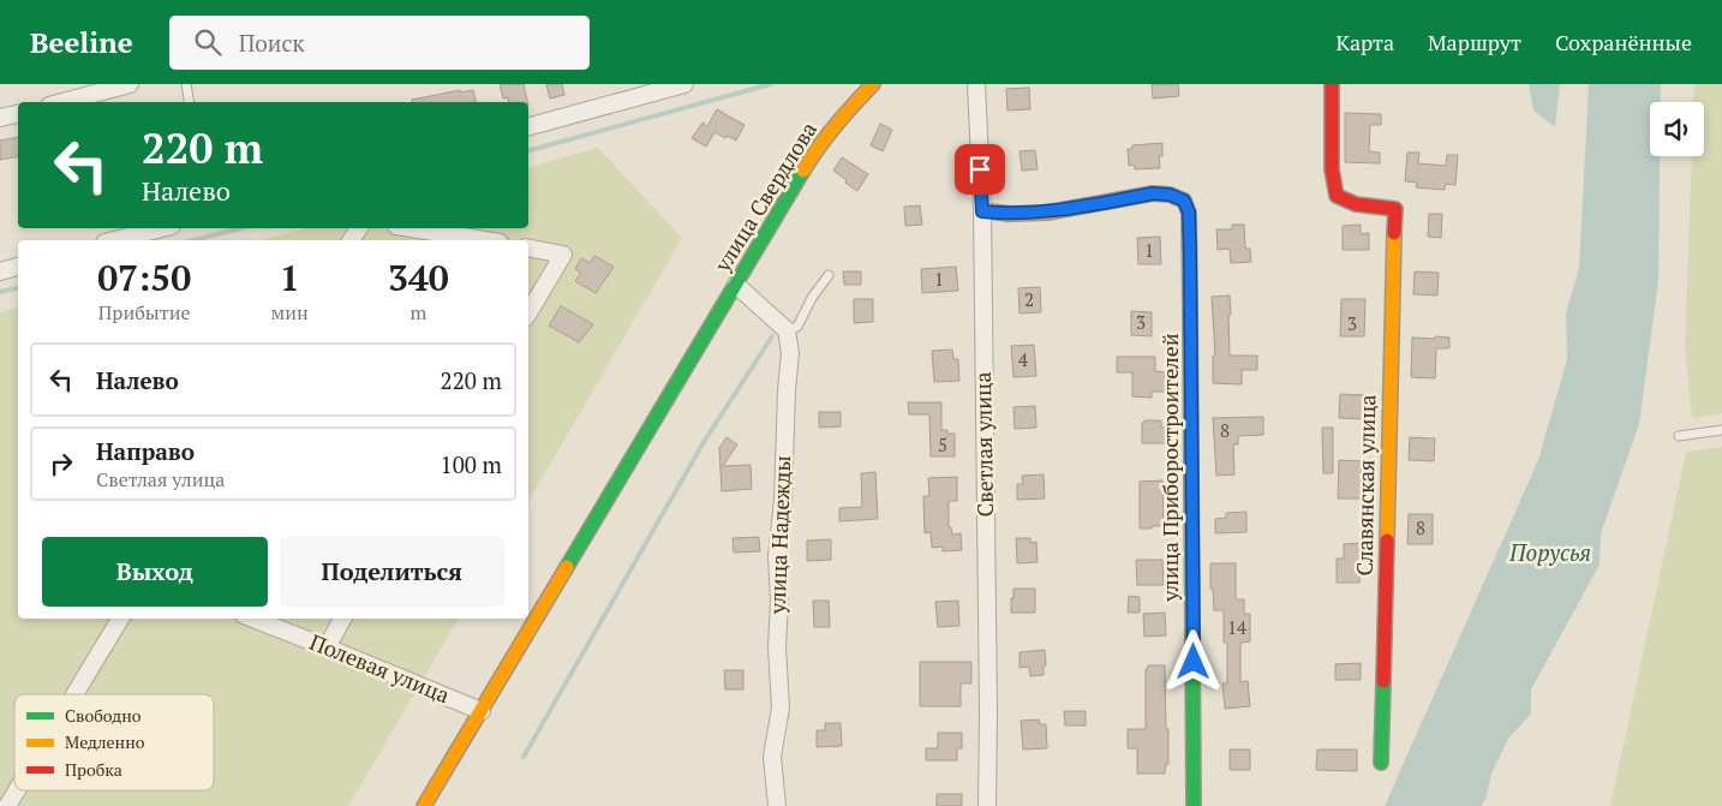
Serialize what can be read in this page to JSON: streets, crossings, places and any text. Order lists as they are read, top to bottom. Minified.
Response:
{"streets":{"street":["улица Свердлова","Светлая улица","улица Приборостроителей","Славянская улица","улица Надежды","Полевая улица"]},"crossings":[["улица Свердлова","Полевая улица"],["Светлая улица","улица Приборостроителей"]],"water":["Порусья"],"house_numbers":["1","1","2","3","3","4","8","5","8","14"],"legend":["Свободно","Медленно","Пробка"],"page":{"header":"Beeline","search":"Поиск","nav":["Карта","Маршрут","Сохранённые"],"turn":["220 m","Налево"],"eta":["07:50","Прибытие","1","мин","340","m"],"list":[{"name":"Налево","value":"220 m"},{"name":"Направо","note":"Светлая улица","value":"100 m"}],"buttons":["Выход","Поделиться"]}}
